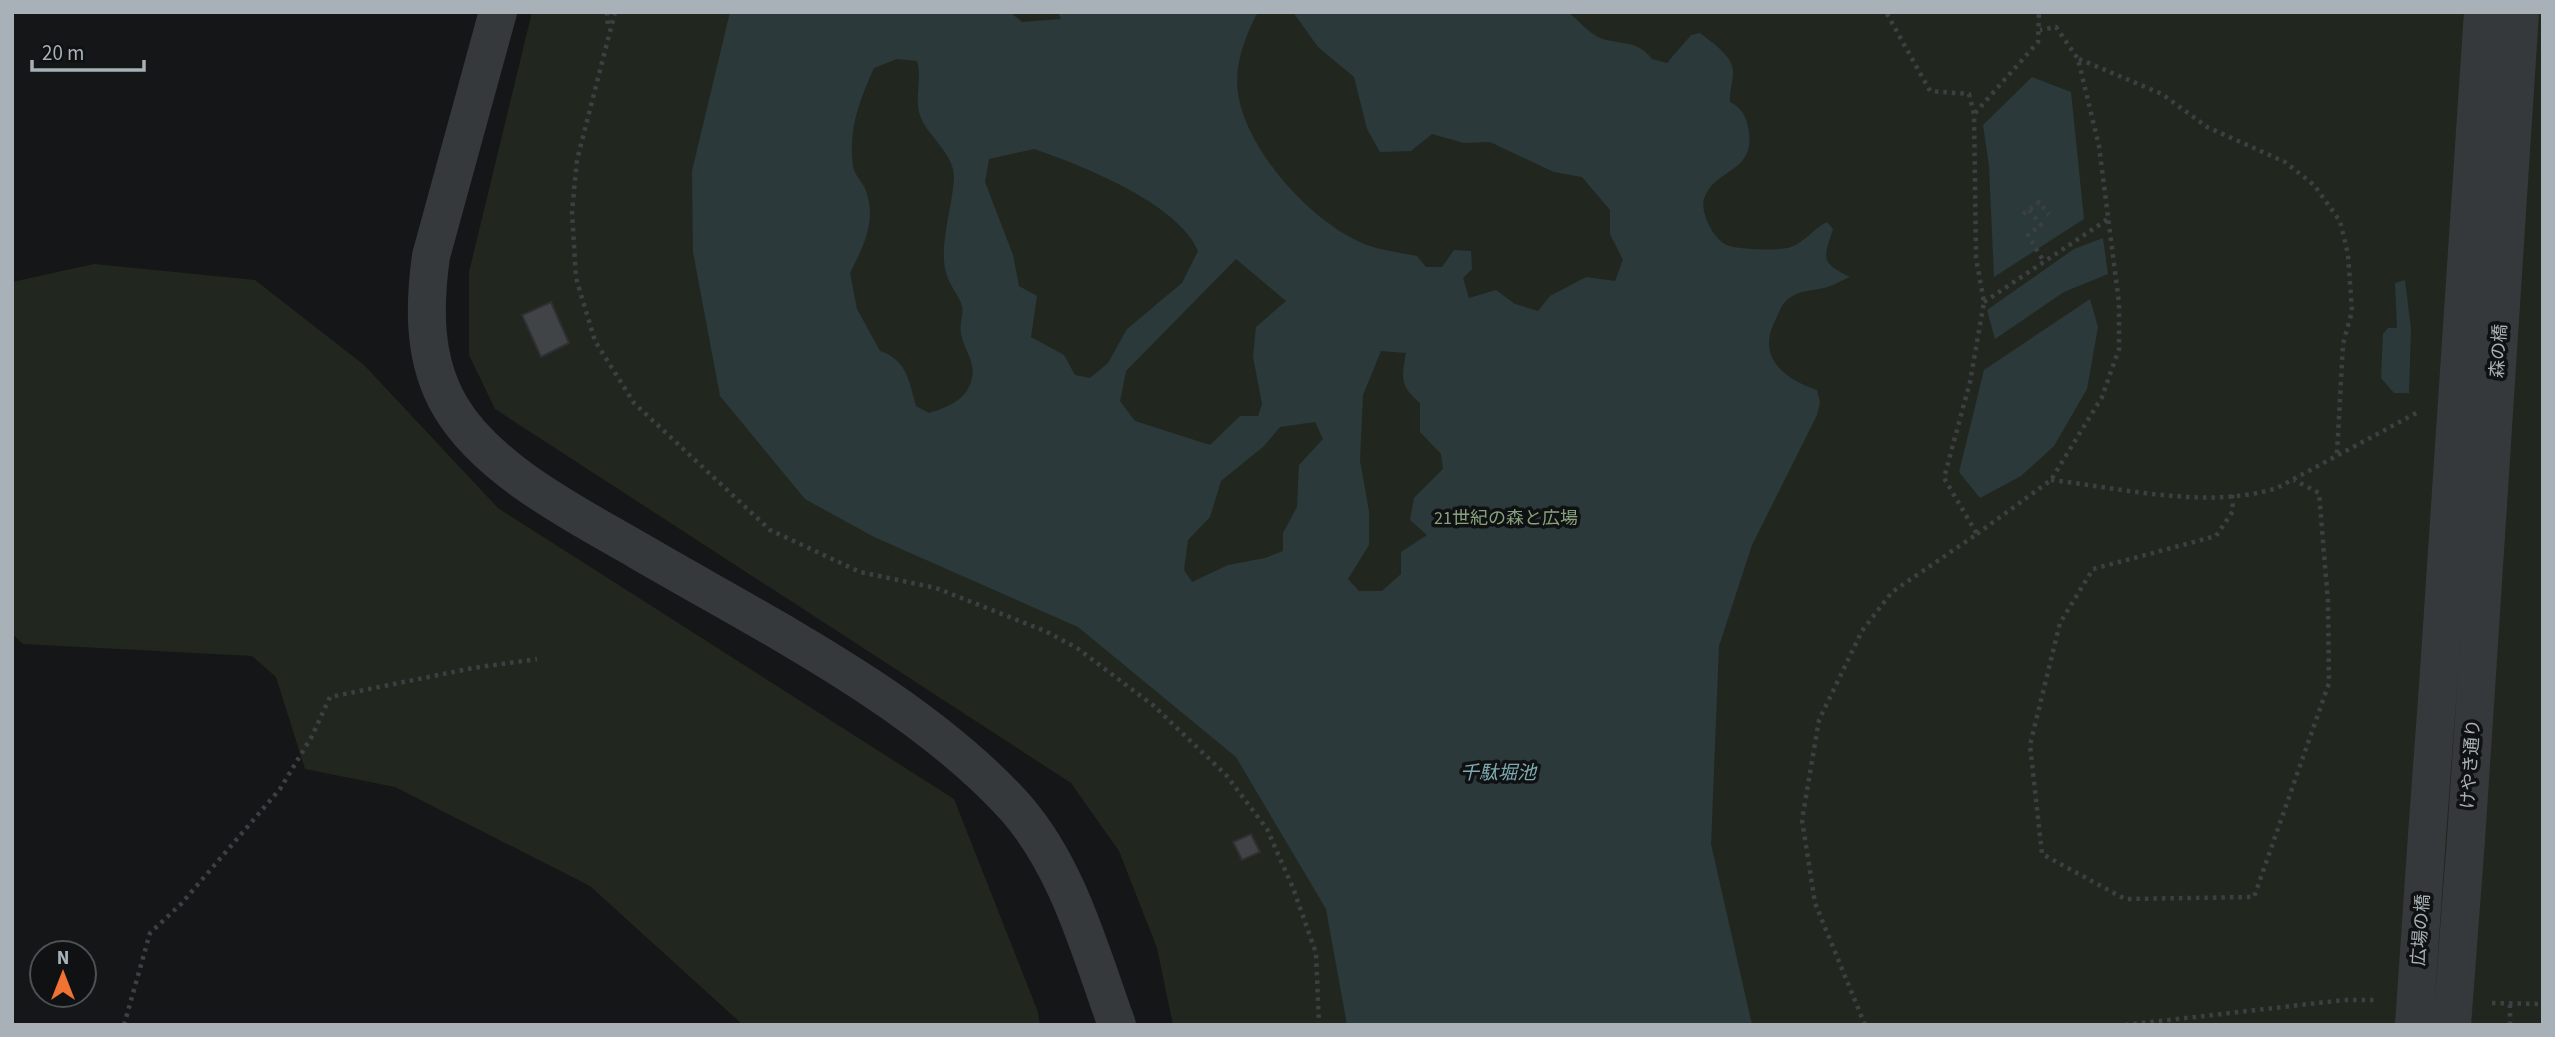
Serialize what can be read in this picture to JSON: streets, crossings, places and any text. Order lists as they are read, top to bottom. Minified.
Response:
{"streets":{"street":["森の橋","けやき通り","広場の橋"]},"crossings":[["森の橋","けやき通り"]],"water":["千駄堀池"],"parks":["21世紀の森と広場"],"scale_bar":"20 m","north":"top"}
